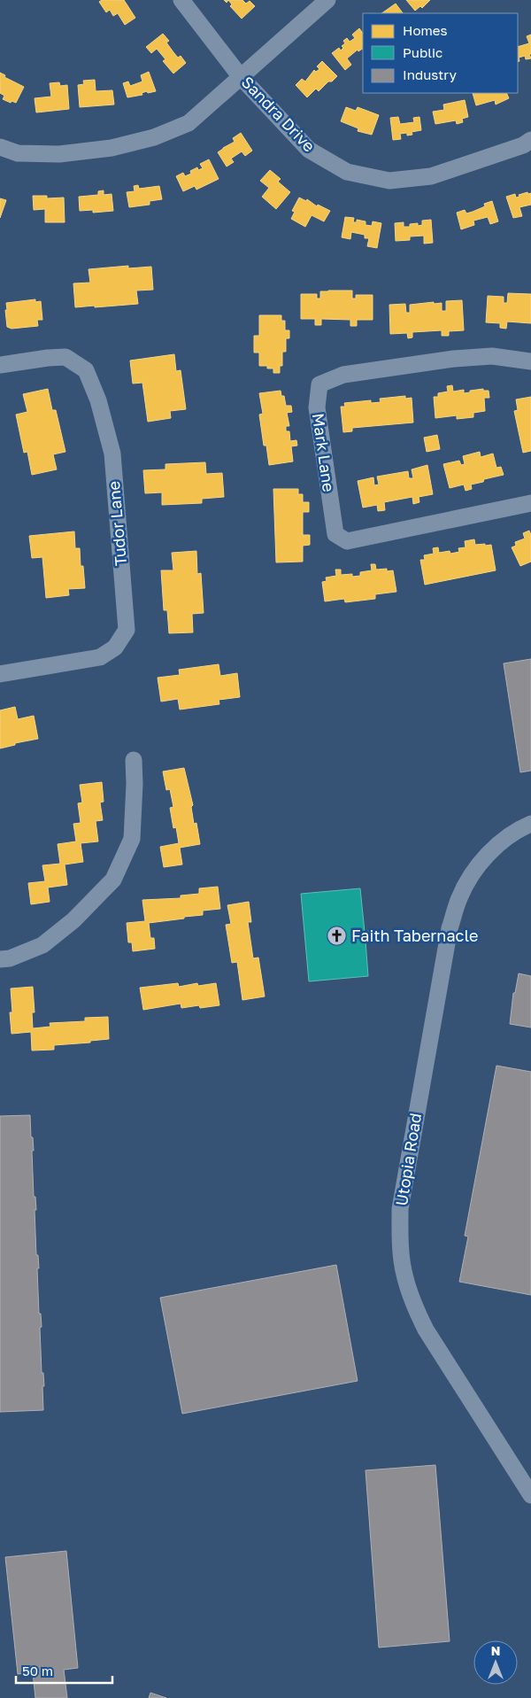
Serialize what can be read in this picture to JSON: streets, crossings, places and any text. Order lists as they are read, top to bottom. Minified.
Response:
{"streets":{"street":["Sandra Drive","Mark Lane","Tudor Lane","Utopia Road"]},"places":{"church":["Faith Tabernacle"]},"legend":["Homes","Public","Industry"],"scale_bar":"50 m","north":"top"}
